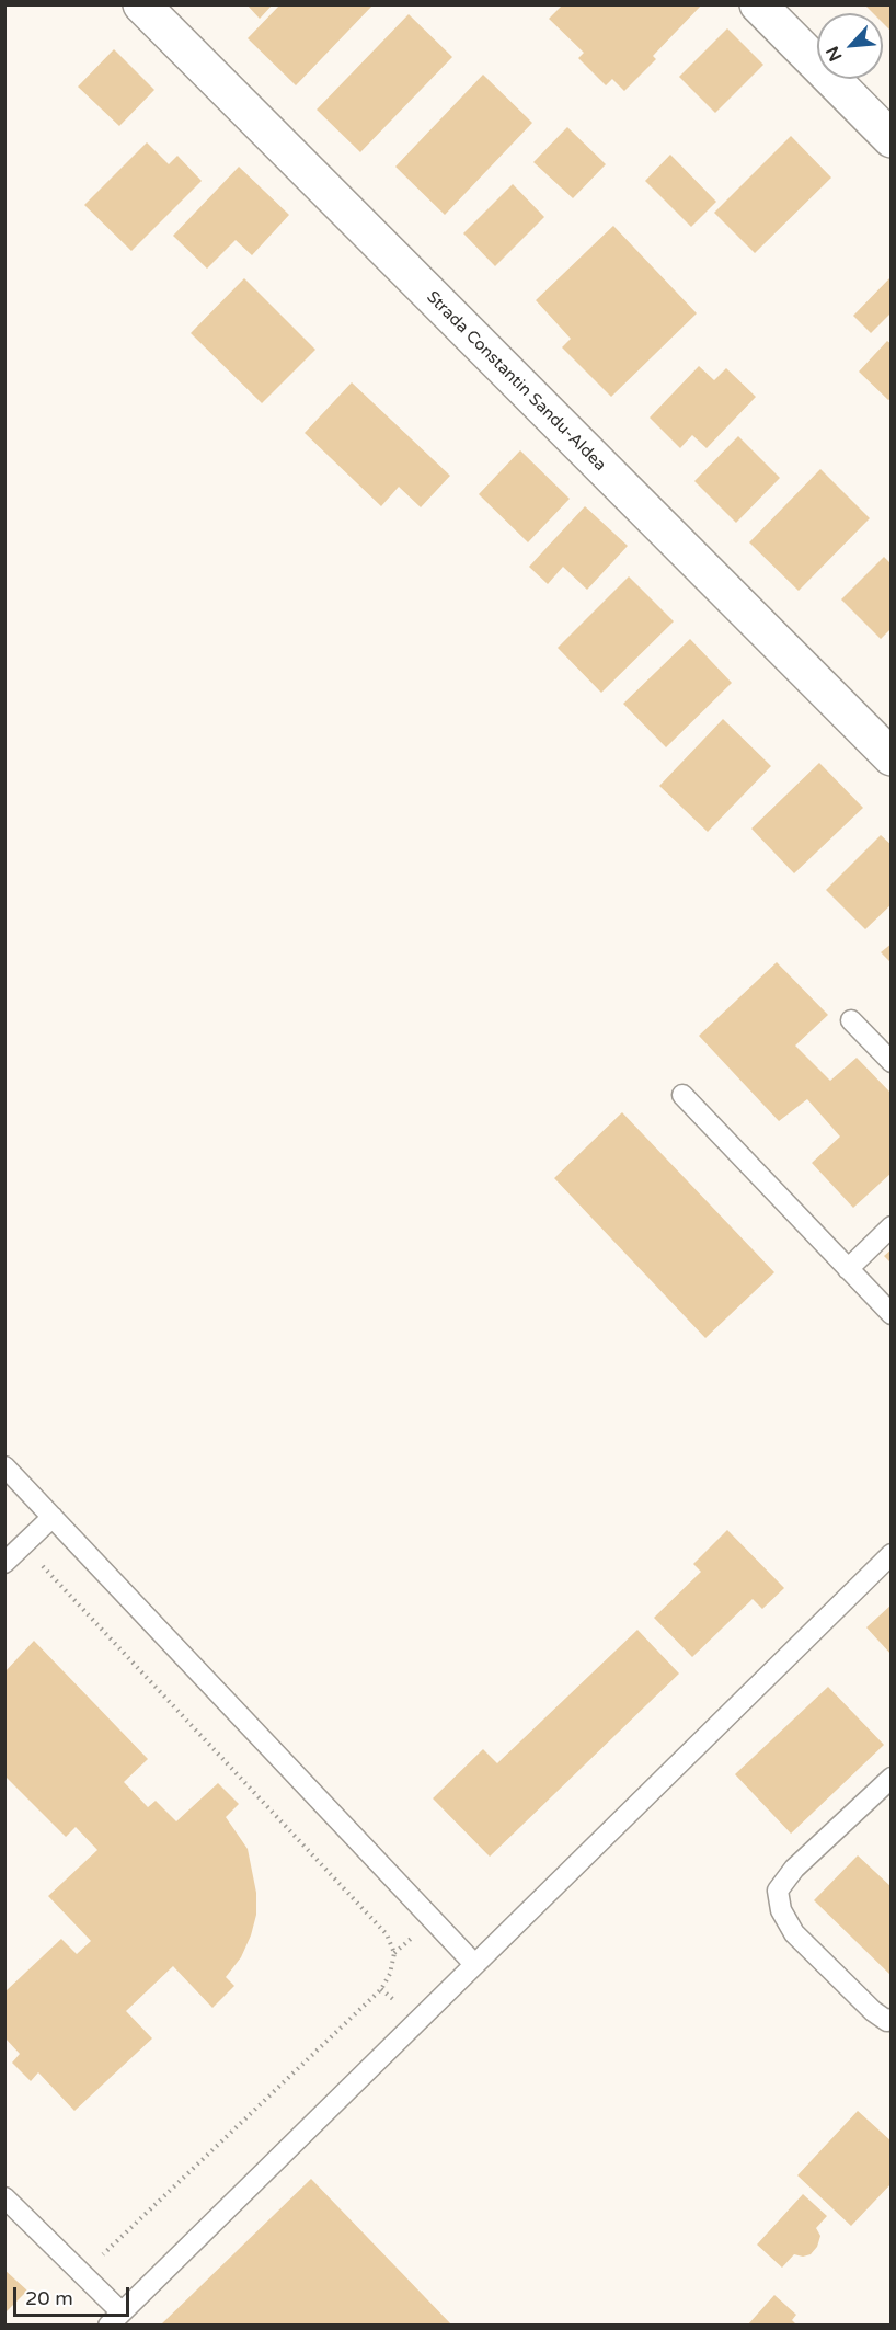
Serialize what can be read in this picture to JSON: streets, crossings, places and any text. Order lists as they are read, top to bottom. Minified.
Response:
{"streets":{"street":["Strada Constantin Sandu-Aldea"]},"scale_bar":"20 m","north":"bottom left"}
